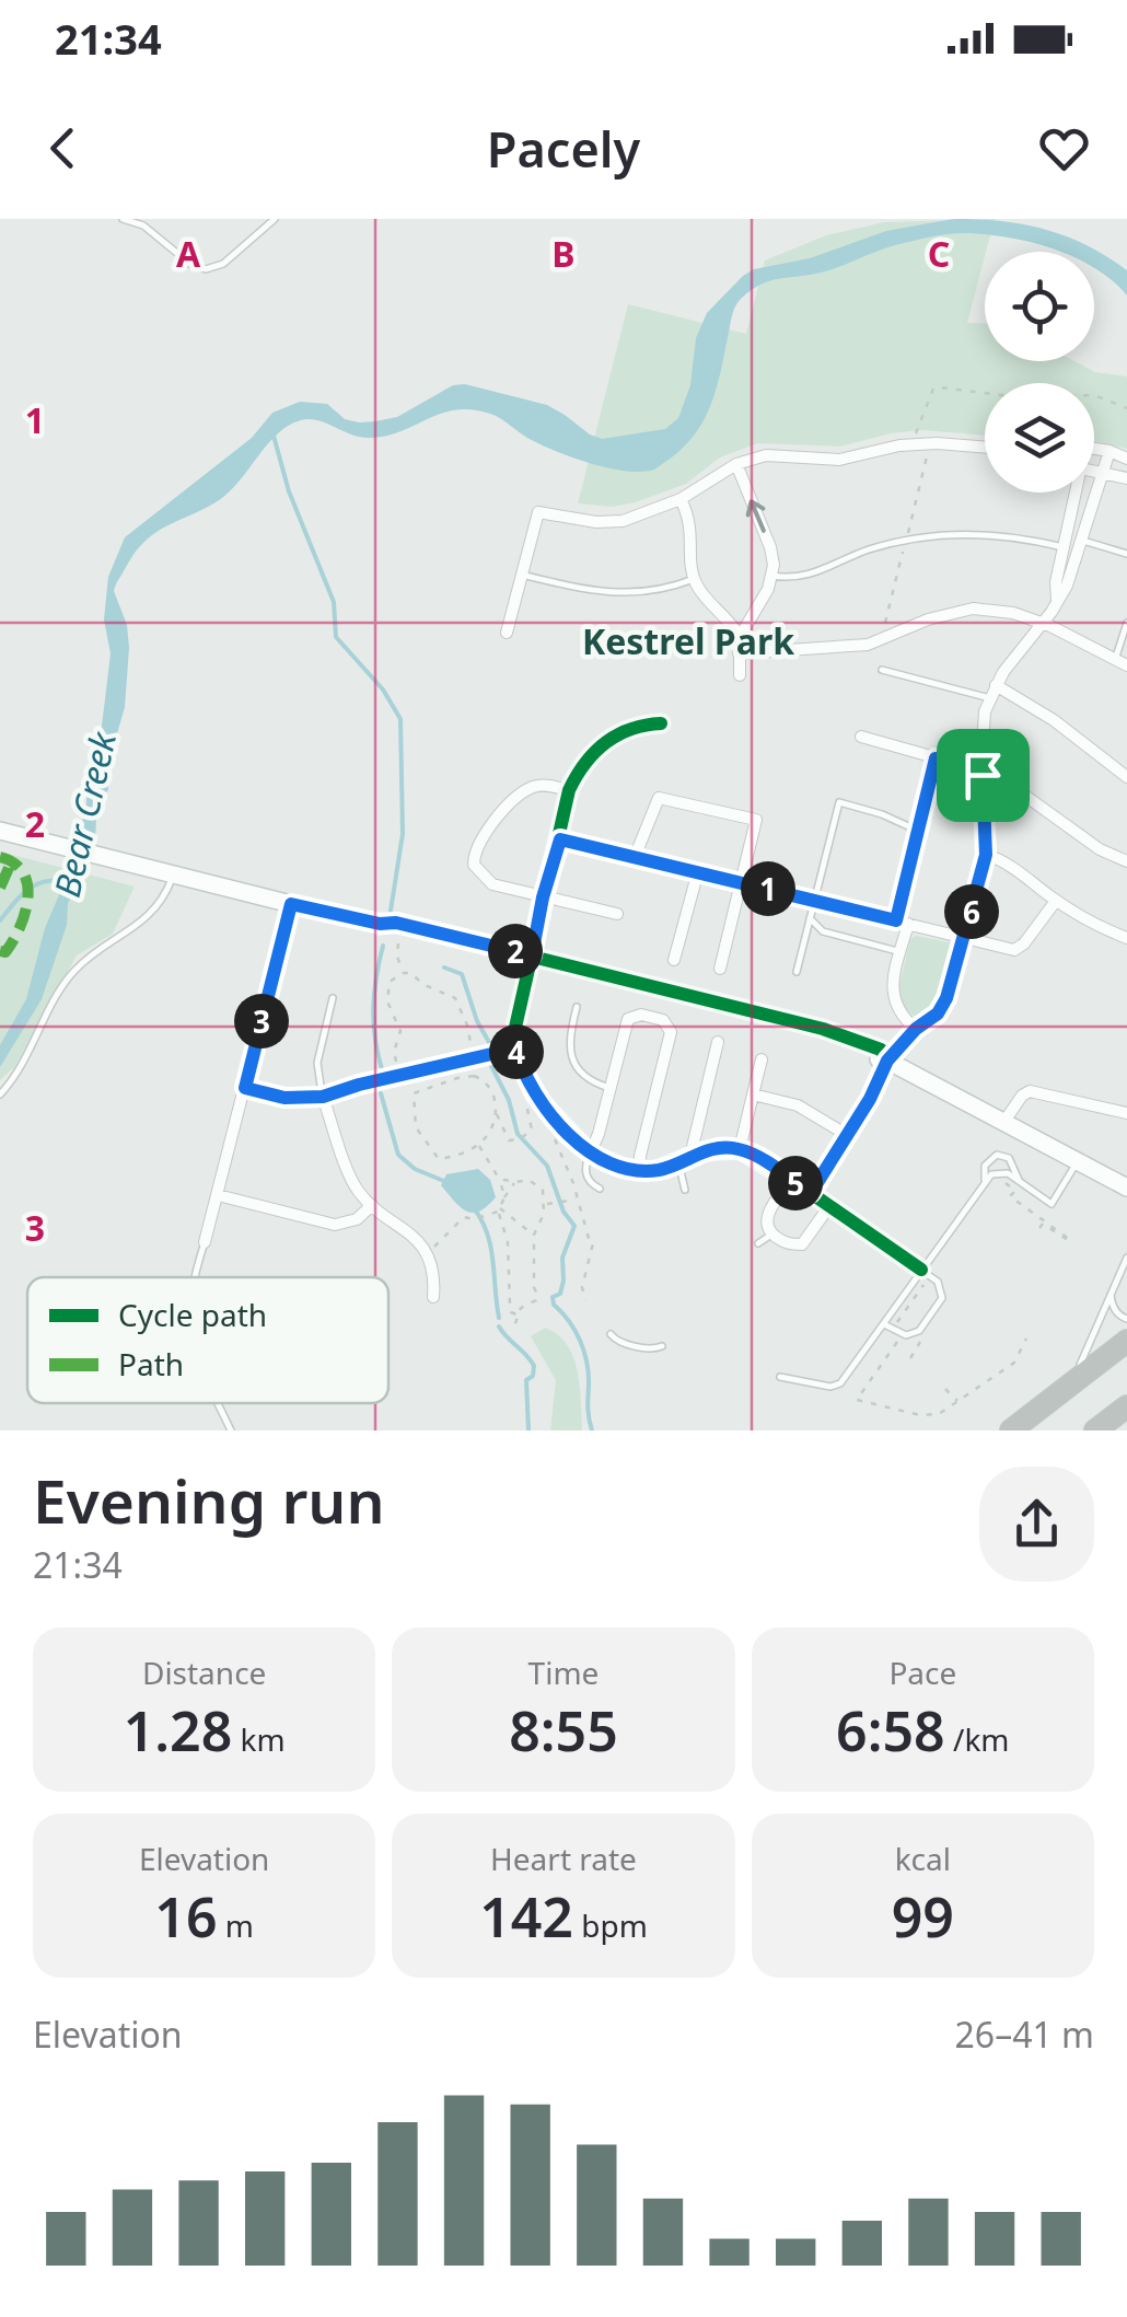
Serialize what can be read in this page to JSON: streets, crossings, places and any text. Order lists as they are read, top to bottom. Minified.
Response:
{"districts":["Kestrel Park"],"water":["Bear Creek"],"legend":["Cycle path","Path"],"page":{"status":"21:34","header":"Pacely","pins":["1","6","2","3","4","5"],"heading":["Evening run","21:34"],"stats":[["Distance","1.28 km"],["Time","8:55"],["Pace","6:58 /km"],["Elevation","16 m"],["Heart rate","142 bpm"],["kcal","99"]],"chart":["Elevation","26–41 m"]},"grid":{"columns":["A","B","C"],"rows":["1","2","3"]}}
